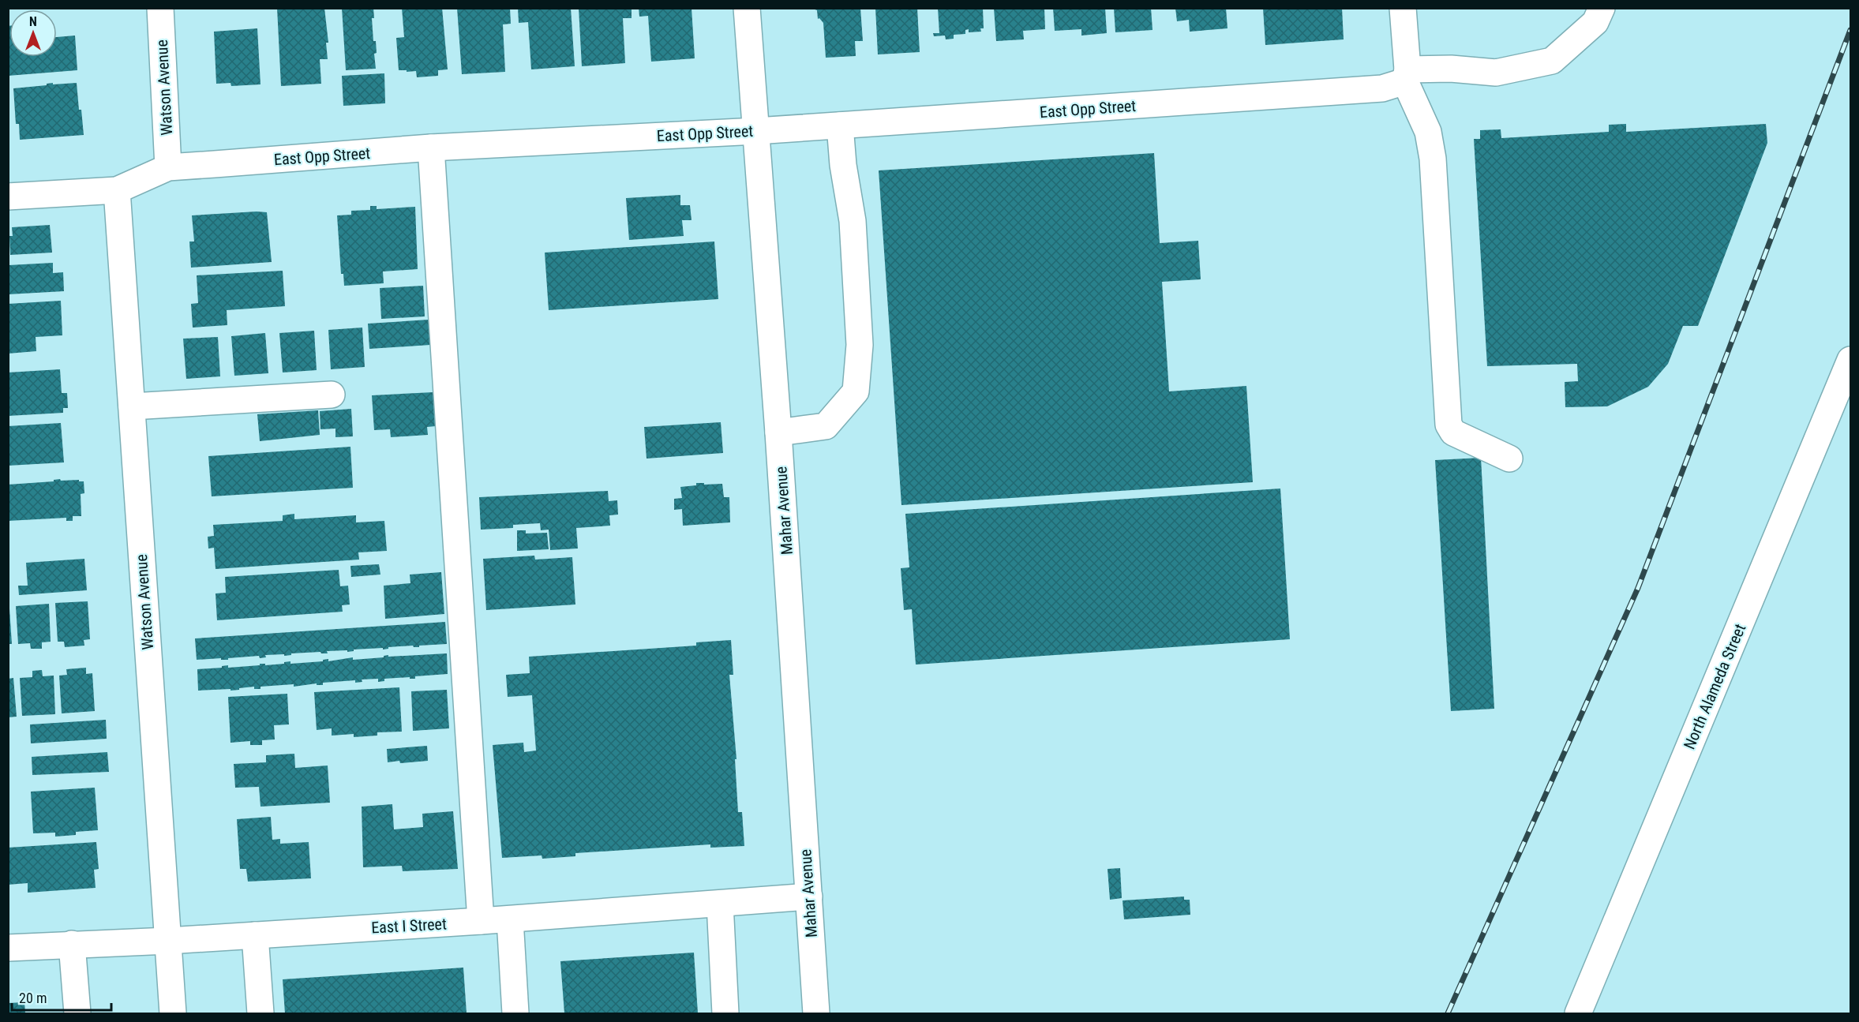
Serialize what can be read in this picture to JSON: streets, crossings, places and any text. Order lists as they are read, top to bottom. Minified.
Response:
{"streets":{"street":["Watson Avenue","East Opp Street","Mahar Avenue","North Alameda Street","East I Street"]},"crossings":[["Watson Avenue","East Opp Street"],["Watson Avenue","East I Street"],["East Opp Street","Mahar Avenue"],["Mahar Avenue","East I Street"]],"scale_bar":"20 m","north":"top"}
